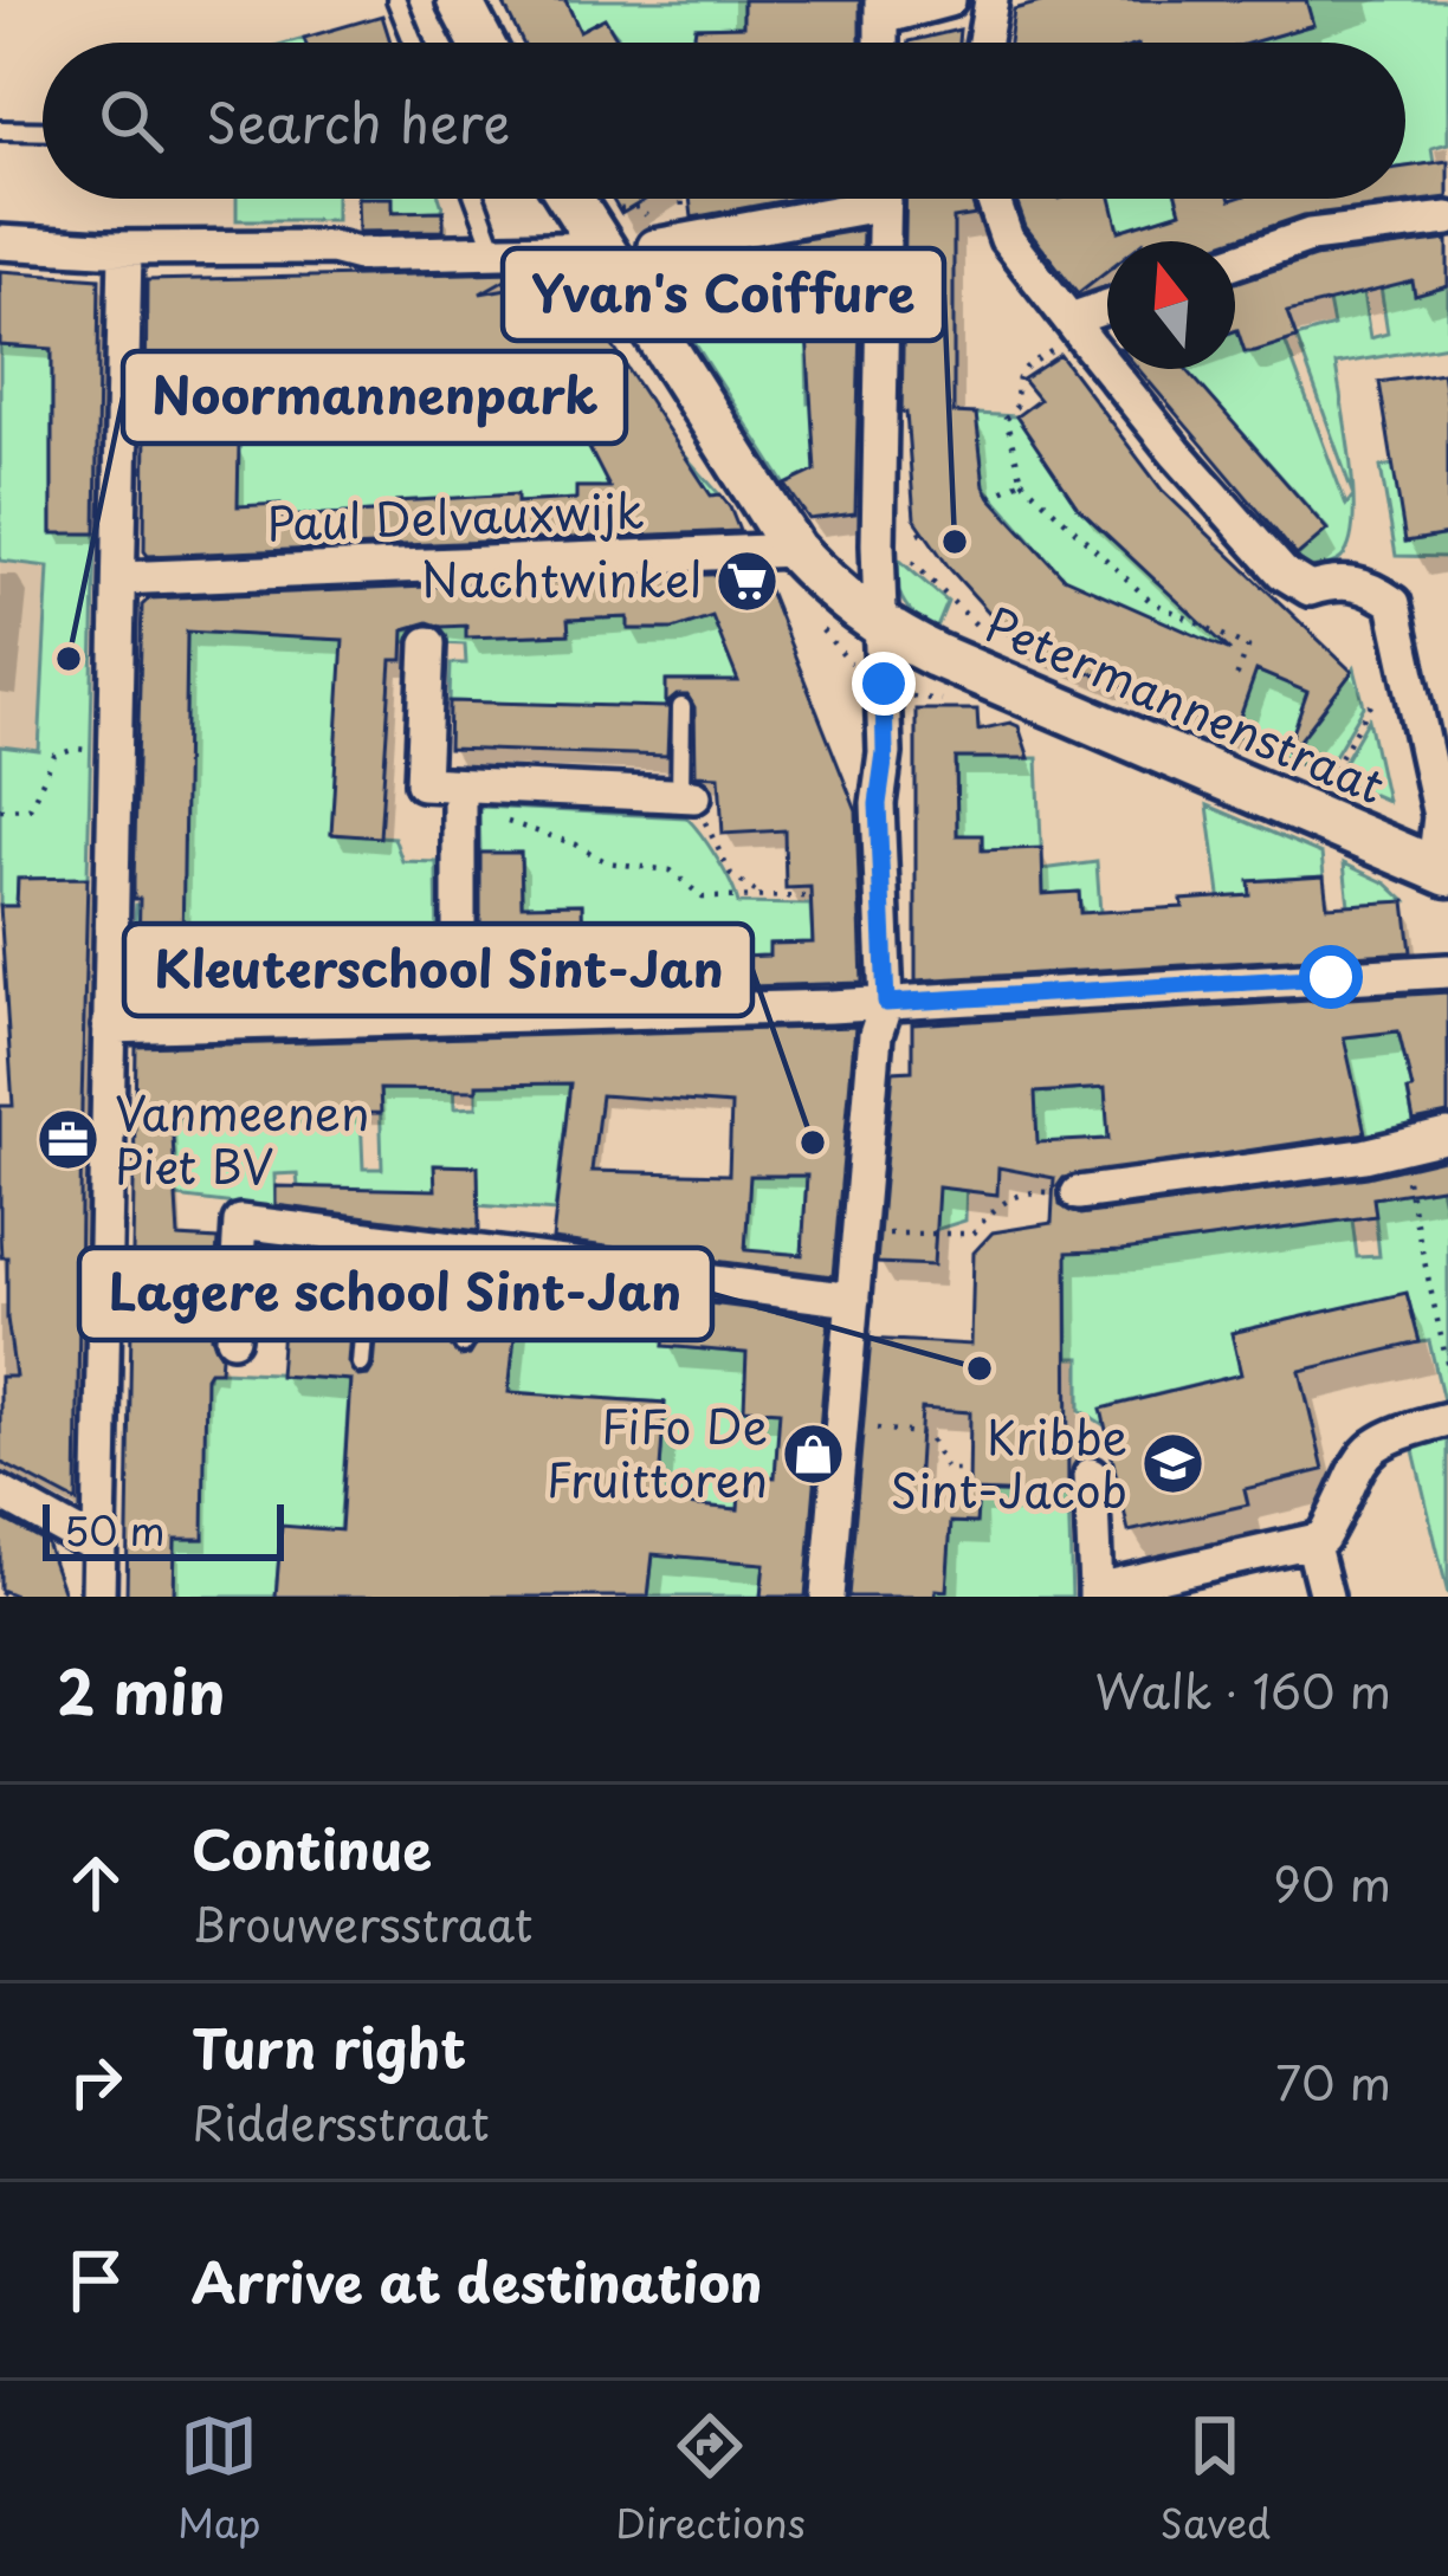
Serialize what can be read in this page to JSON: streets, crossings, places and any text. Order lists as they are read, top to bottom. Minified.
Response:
{"streets":{"street":["Paul Delvauxwijk","Petermannenstraat"]},"crossings":[["Paul Delvauxwijk","Petermannenstraat"]],"places":{"other":["Yvan's Coiffure","Noormannenpark","Kleuterschool Sint-Jan","Lagere school Sint-Jan"],"supermarket":["Nachtwinkel"],"office":["Vanmeenen Piet BV"],"shop":["FiFo De Fruittoren"],"school or university":["Kribbe Sint-Jacob"]},"scale_bar":"50 m","north":"top","page":{"search":"Search here","scale":"50 m","heading":["2 min","Walk · 160 m"],"list":[["Continue","Brouwersstraat","90 m"],["Turn right","Riddersstraat","70 m"],"Arrive at destination"],"nav":["Map","Directions","Saved"]}}
